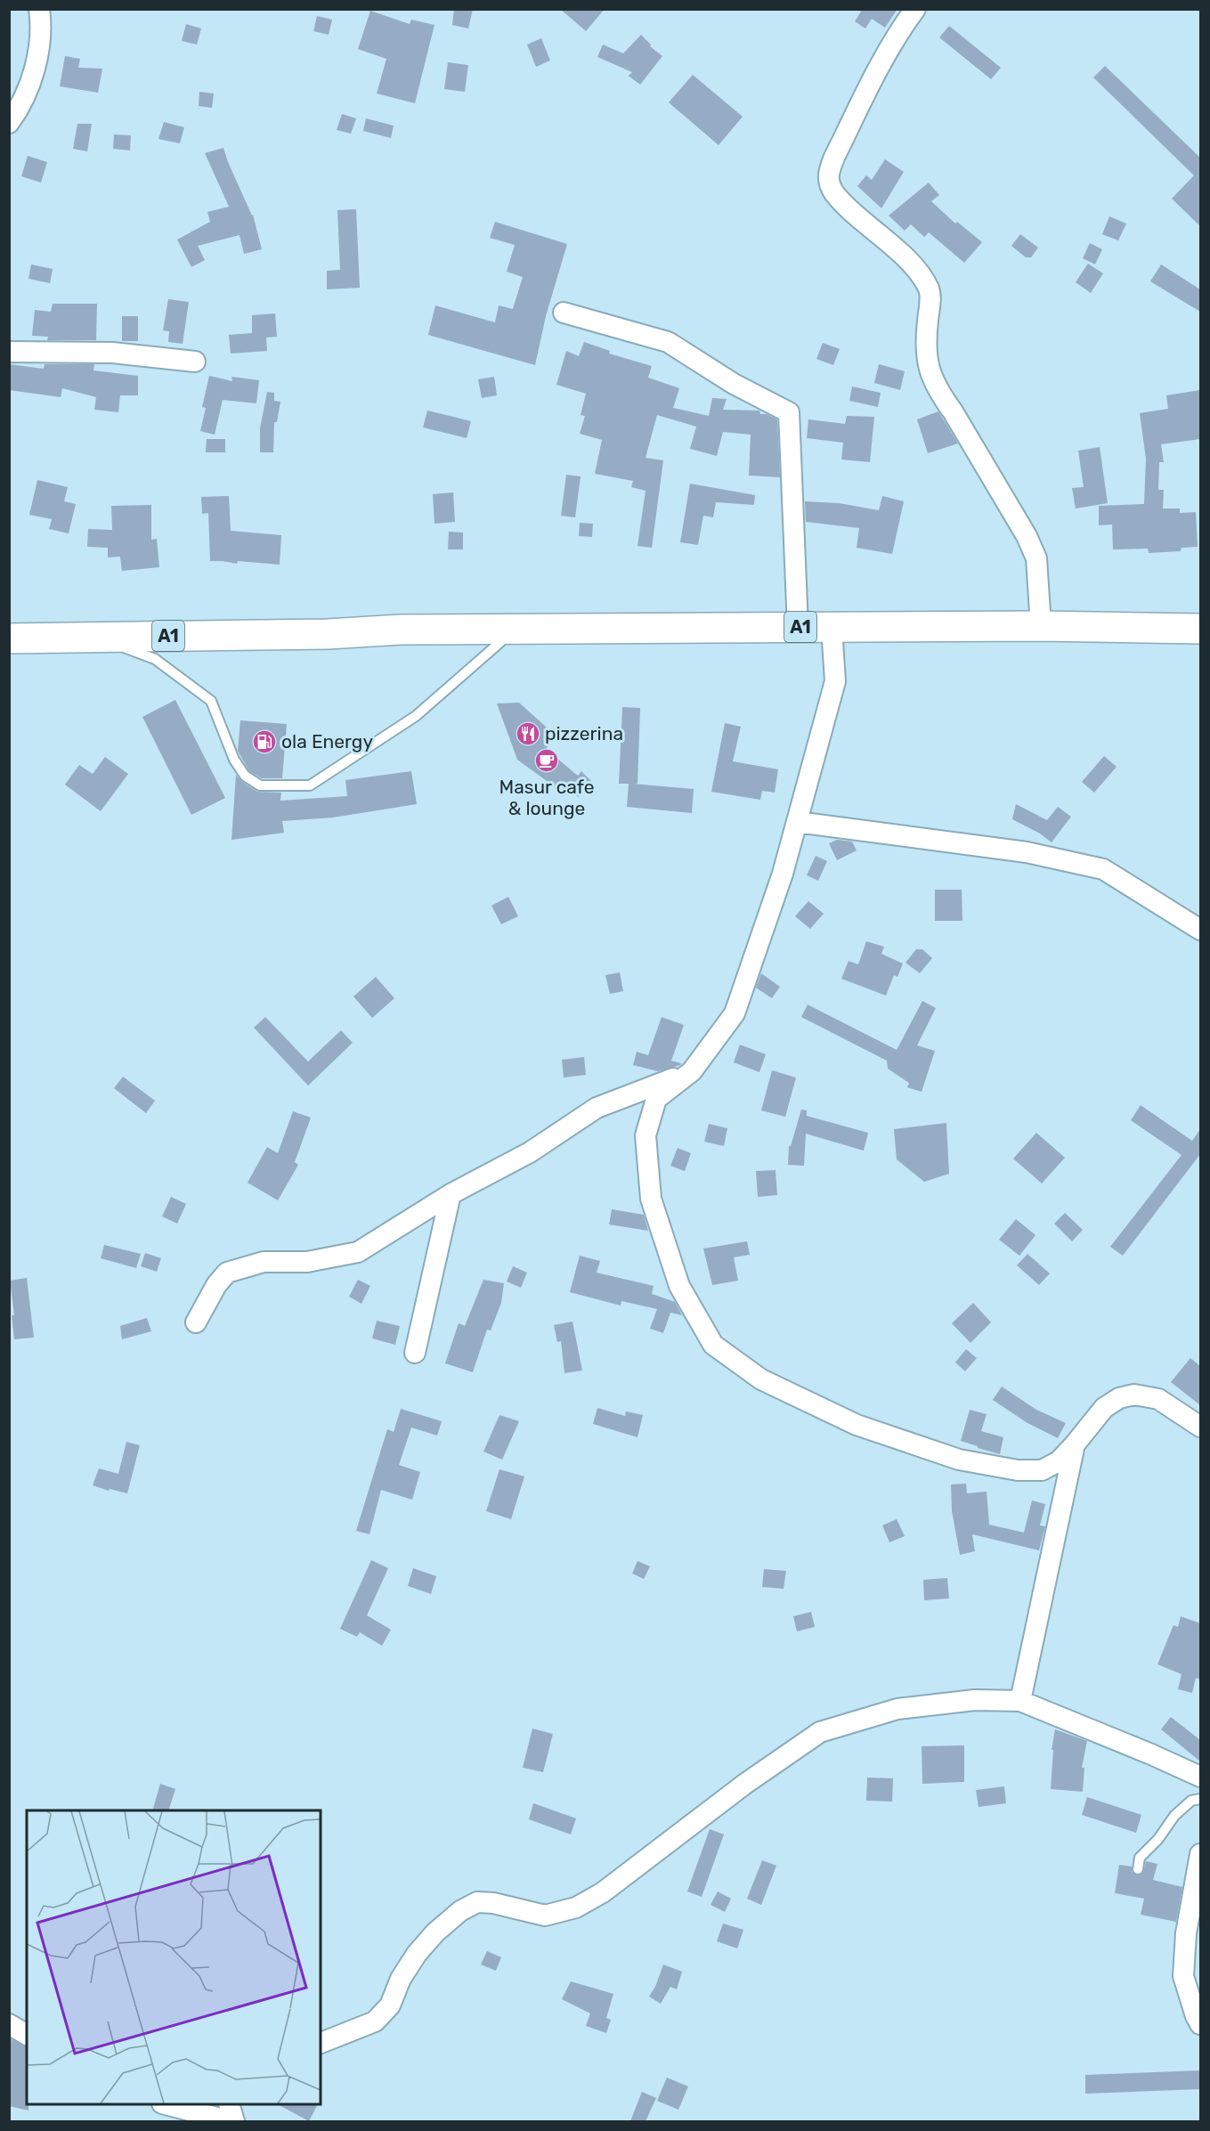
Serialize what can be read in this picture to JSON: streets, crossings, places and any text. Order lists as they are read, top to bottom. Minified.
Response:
{"streets":{"highway":["A1"]},"places":{"restaurant":["pizzerina"],"fuel station":["ola Energy"],"cafe":["Masur cafe & lounge"]}}
